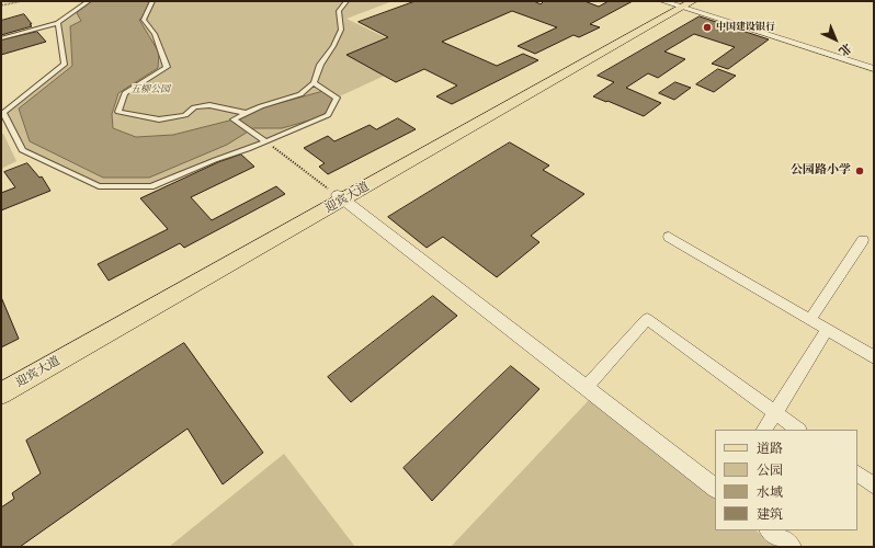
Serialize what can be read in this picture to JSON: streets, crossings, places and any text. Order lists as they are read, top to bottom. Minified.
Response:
{"streets":{"main road":["迎宾大道"]},"parks":["五柳公园"],"places":["中国建设银行","公园路小学"],"legend":["道路","公园","水域","建筑"],"north":"bottom right"}
